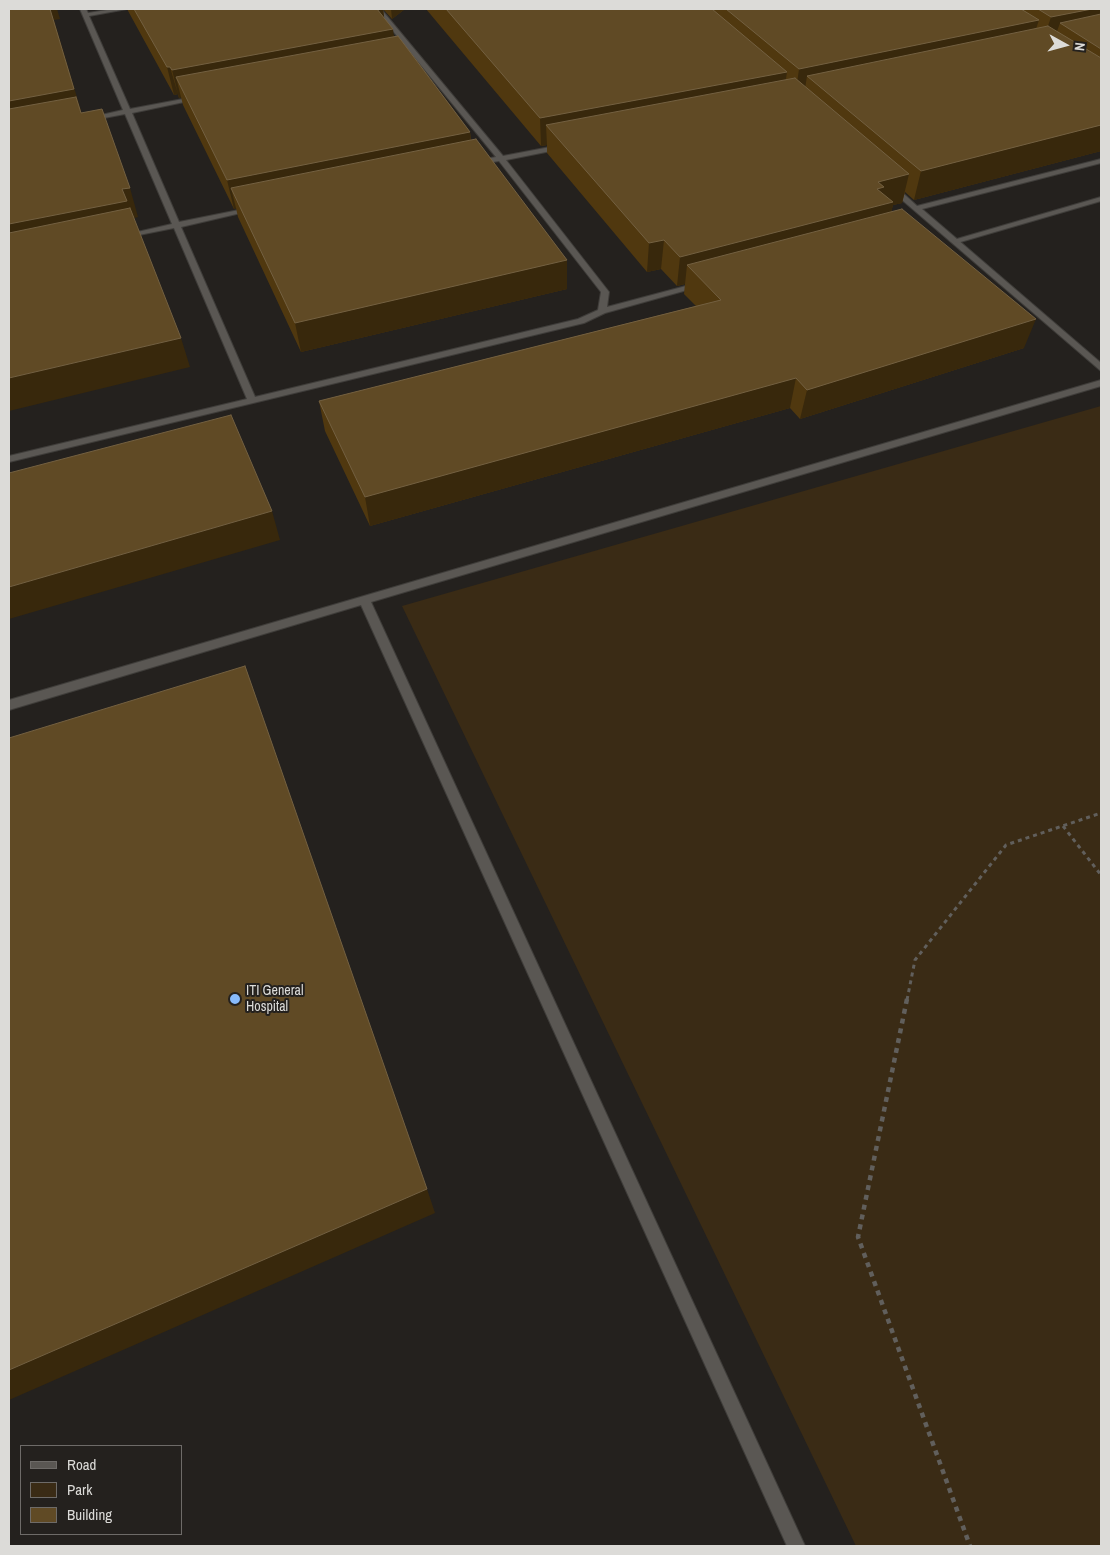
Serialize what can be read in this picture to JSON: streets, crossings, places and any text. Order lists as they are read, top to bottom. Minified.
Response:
{"places":["ITI General Hospital"],"legend":["Road","Park","Building"],"north":"right"}
